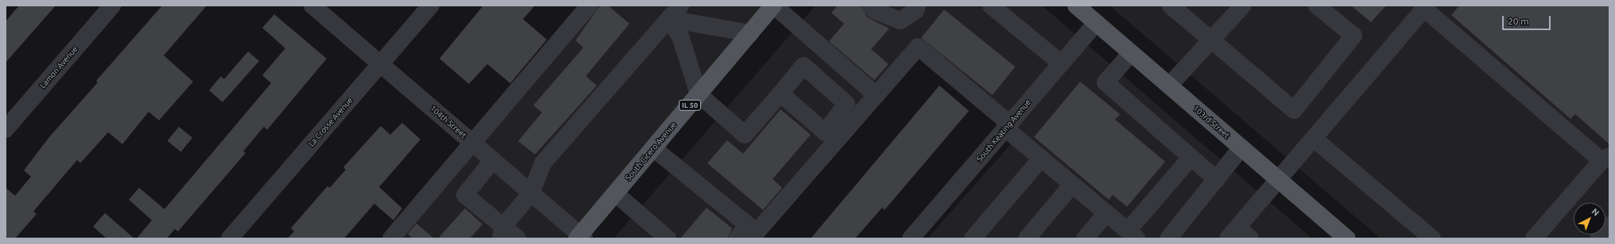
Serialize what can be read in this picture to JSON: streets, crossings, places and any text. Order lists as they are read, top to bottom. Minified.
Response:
{"streets":{"main road":["IL 50","103rd Street","South Cicero Avenue"],"street":["Lamon Avenue","La Crosse Avenue","104th Street","South Keating Avenue"]},"crossings":[["La Crosse Avenue","104th Street"],["104th Street","South Cicero Avenue"],["103rd Street","South Keating Avenue"]],"scale_bar":"20 m","north":"top right"}
